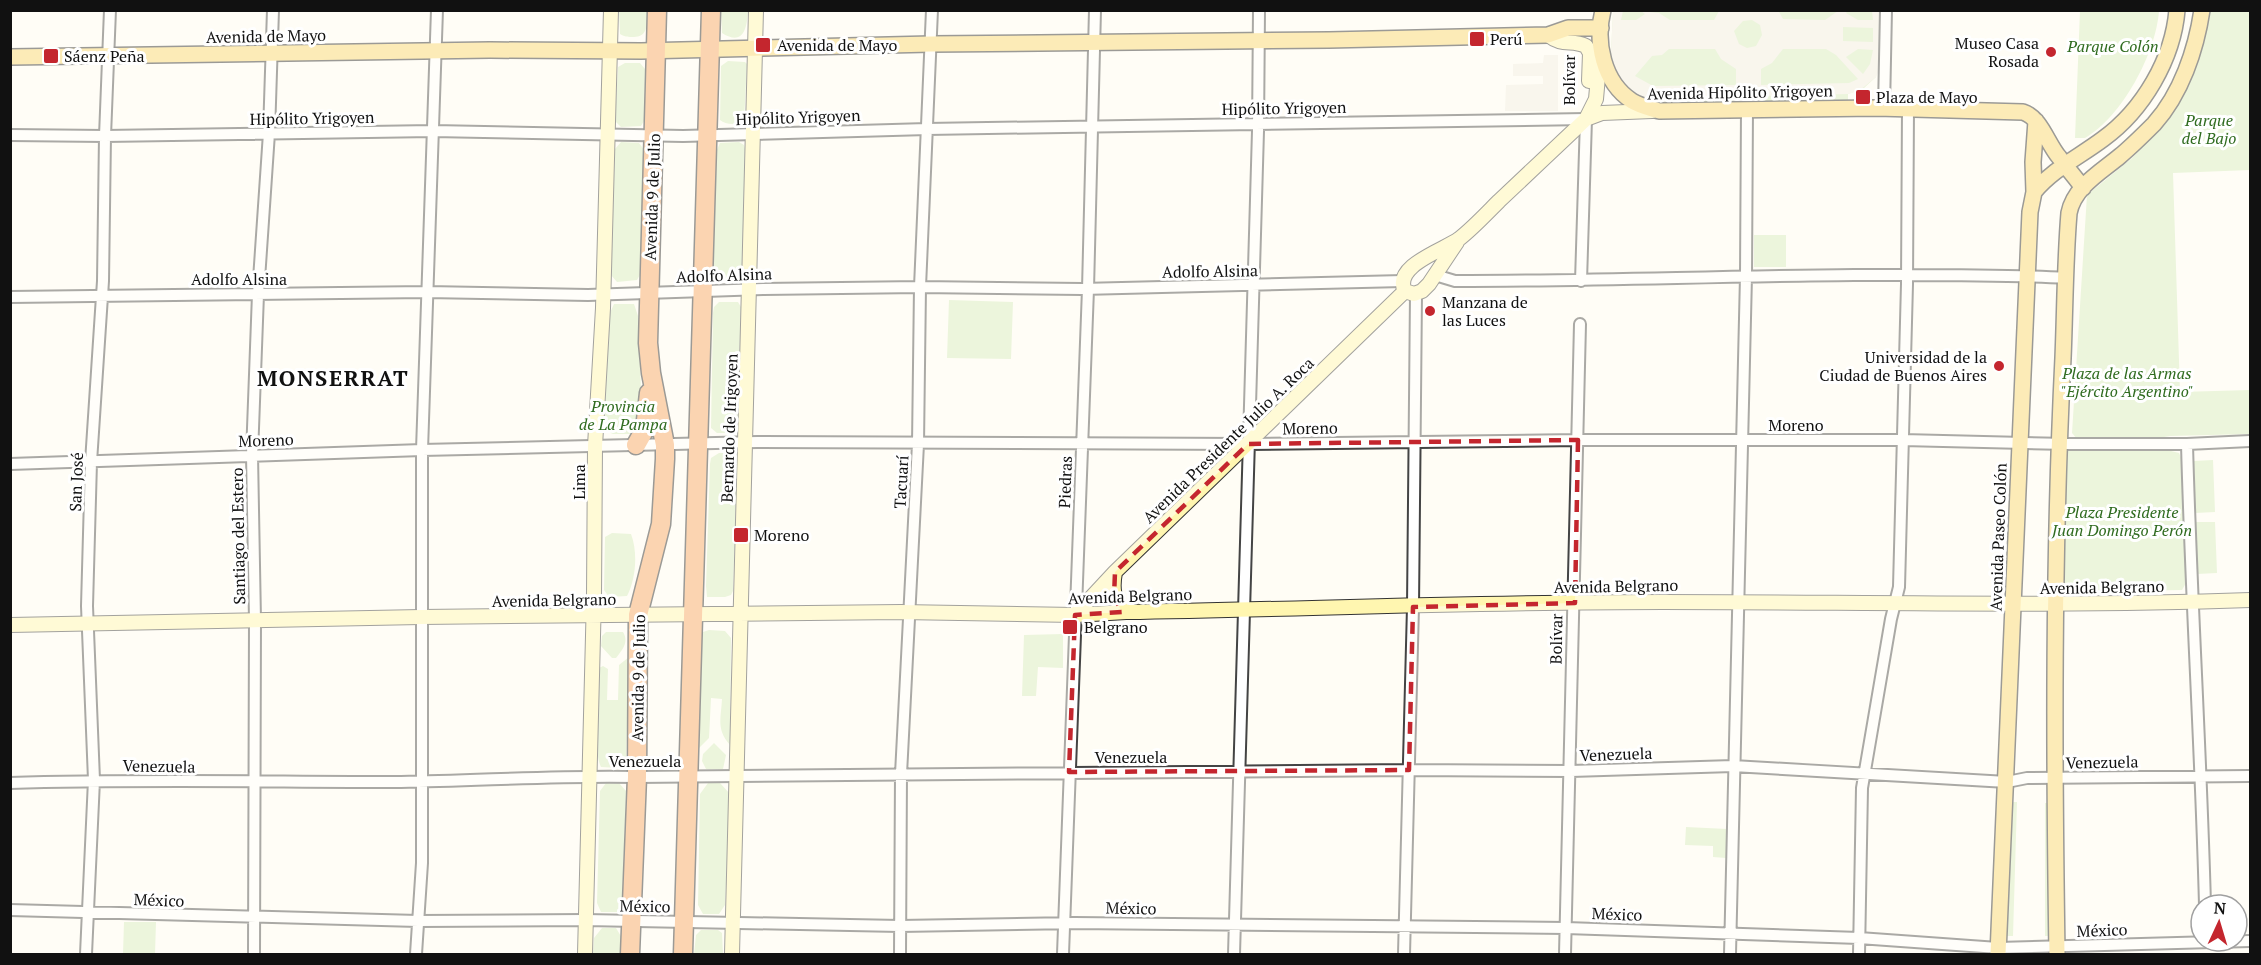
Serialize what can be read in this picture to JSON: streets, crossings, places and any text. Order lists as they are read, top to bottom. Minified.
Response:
{"streets":{"highway":["Avenida 9 de Julio"],"main road":["Avenida de Mayo","Bolívar","Avenida Hipólito Yrigoyen","Bernardo de Irigoyen","Avenida Presidente Julio A. Roca","Lima","Avenida Paseo Colón","Avenida Belgrano"],"street":["Hipólito Yrigoyen","Adolfo Alsina","Moreno","San José","Tacuarí","Piedras","Santiago del Estero","Venezuela","México"]},"crossings":[["Avenida de Mayo","Bolívar"],["Avenida de Mayo","Avenida 9 de Julio"],["Avenida de Mayo","Bernardo de Irigoyen"],["Avenida de Mayo","San José"],["Avenida de Mayo","Lima"],["Avenida de Mayo","Tacuarí"],["Avenida de Mayo","Piedras"],["Avenida de Mayo","Santiago del Estero"],["Bolívar","Avenida Hipólito Yrigoyen"],["Bolívar","Hipólito Yrigoyen"],["Bolívar","Moreno"],["Bolívar","Avenida Presidente Julio A. Roca"],["Bolívar","Avenida Belgrano"],["Bolívar","Venezuela"],["Bolívar","México"],["Avenida Hipólito Yrigoyen","Hipólito Yrigoyen"],["Avenida Hipólito Yrigoyen","Avenida Presidente Julio A. Roca"],["Avenida Hipólito Yrigoyen","Avenida Paseo Colón"],["Hipólito Yrigoyen","Avenida 9 de Julio"],["Hipólito Yrigoyen","Bernardo de Irigoyen"],["Hipólito Yrigoyen","Avenida Presidente Julio A. Roca"],["Hipólito Yrigoyen","San José"],["Hipólito Yrigoyen","Lima"],["Hipólito Yrigoyen","Tacuarí"],["Hipólito Yrigoyen","Piedras"],["Hipólito Yrigoyen","Santiago del Estero"],["Avenida 9 de Julio","Adolfo Alsina"],["Avenida 9 de Julio","Moreno"],["Avenida 9 de Julio","Avenida Belgrano"],["Avenida 9 de Julio","Venezuela"],["Avenida 9 de Julio","México"],["Adolfo Alsina","Bernardo de Irigoyen"],["Adolfo Alsina","Avenida Presidente Julio A. Roca"],["Adolfo Alsina","San José"],["Adolfo Alsina","Lima"],["Adolfo Alsina","Tacuarí"],["Adolfo Alsina","Piedras"],["Adolfo Alsina","Santiago del Estero"],["Moreno","Bernardo de Irigoyen"],["Moreno","Avenida Presidente Julio A. Roca"],["Moreno","San José"],["Moreno","Lima"],["Moreno","Tacuarí"],["Moreno","Piedras"],["Moreno","Santiago del Estero"],["Moreno","Avenida Paseo Colón"],["Bernardo de Irigoyen","Avenida Belgrano"],["Bernardo de Irigoyen","Venezuela"],["Bernardo de Irigoyen","México"],["Avenida Presidente Julio A. Roca","Piedras"],["Avenida Presidente Julio A. Roca","Avenida Belgrano"],["San José","Avenida Belgrano"],["San José","Venezuela"],["San José","México"],["Lima","Avenida Belgrano"],["Lima","Venezuela"],["Lima","México"],["Tacuarí","Avenida Belgrano"],["Tacuarí","Venezuela"],["Tacuarí","México"],["Piedras","Avenida Belgrano"],["Piedras","Venezuela"],["Piedras","México"],["Santiago del Estero","Avenida Belgrano"],["Santiago del Estero","Venezuela"],["Santiago del Estero","México"],["Avenida Paseo Colón","Avenida Belgrano"],["Avenida Paseo Colón","Venezuela"],["Avenida Paseo Colón","México"]],"districts":["MONSERRAT"],"parks":["Parque Colón","Parque del Bajo","Plaza de las Armas \"Ejército Argentino\"","Provincia de La Pampa","Plaza Presidente Juan Domingo Perón"],"places":{"transit":["Perú","Avenida de Mayo","Sáenz Peña","Plaza de Mayo","Moreno","Belgrano"],"other":["Museo Casa Rosada","Manzana de las Luces","Universidad de la Ciudad de Buenos Aires"]},"north":"top"}
